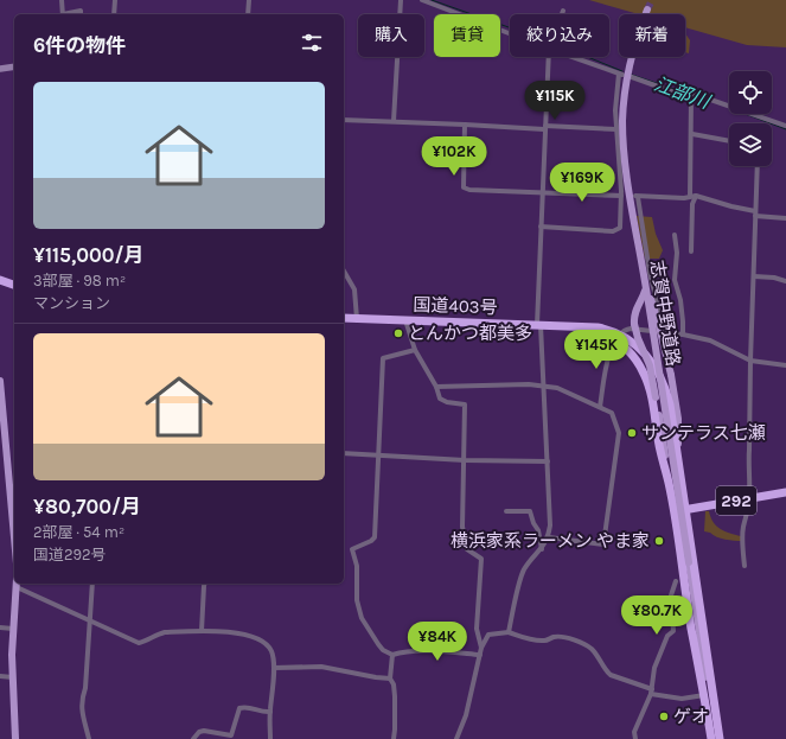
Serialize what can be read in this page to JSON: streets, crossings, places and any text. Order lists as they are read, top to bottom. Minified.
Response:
{"streets":{"highway":["国道403号","292"],"main road":["志賀中野道路"]},"crossings":[["国道403号","志賀中野道路"],["国道403号","292"]],"water":["江部川"],"places":["とんかつ都美多","サンテラス七瀬","横浜家系ラーメン やま家","ゲオ"],"page":{"chip":["購入","賃貸","絞り込み","新着"],"heading":"6件の物件","list":[{"name":"¥115,000/月","note":"3部屋 · 98 m² · マンション"},{"name":"¥80,700/月","note":"2部屋 · 54 m² · 国道292号"}],"price":["¥115K","¥102K","¥169K","¥145K","¥80.7K","¥84K"]}}
